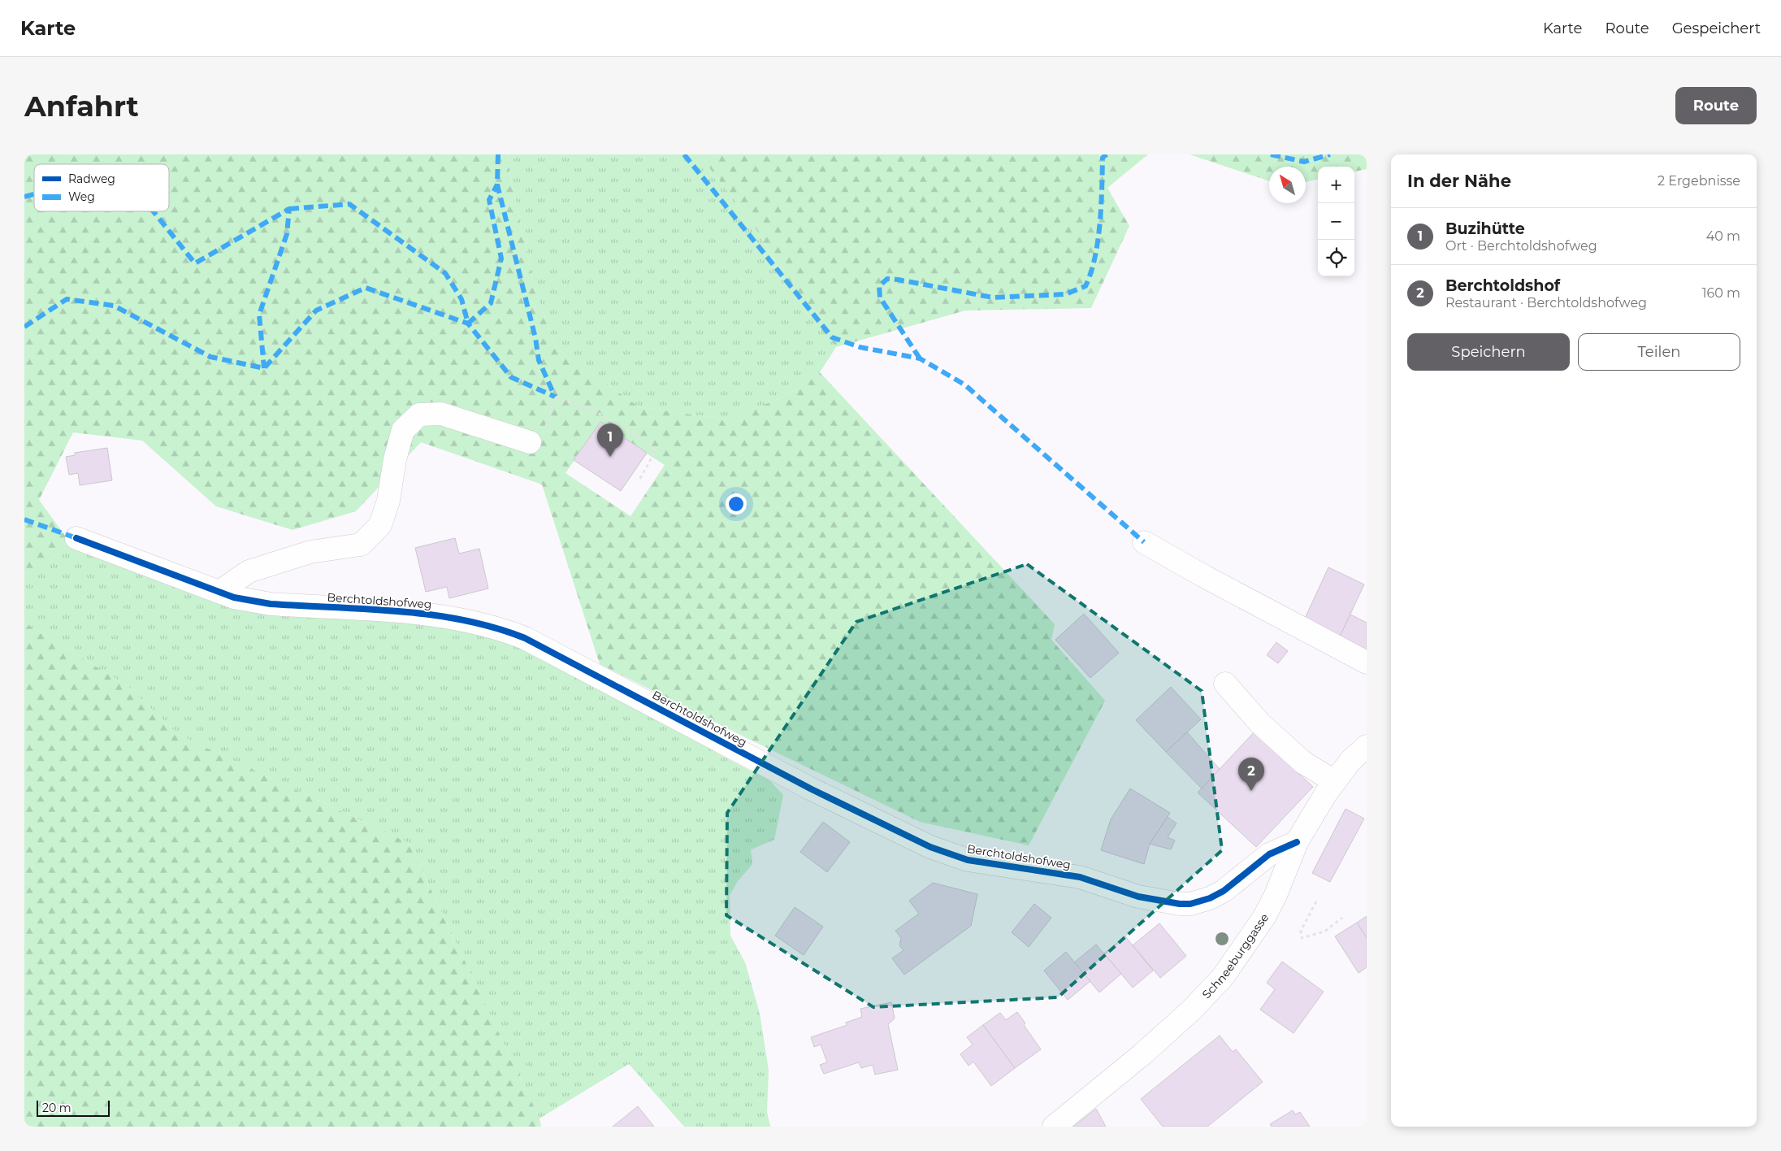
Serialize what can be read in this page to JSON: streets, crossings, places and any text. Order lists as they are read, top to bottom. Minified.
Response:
{"streets":{"street":["Berchtoldshofweg","Schneeburggasse"]},"crossings":[["Berchtoldshofweg","Schneeburggasse"]],"legend":["Radweg","Weg"],"scale_bar":"20 m","north":"top left","page":{"header":"Karte","nav":["Karte","Route","Gespeichert"],"buttons":["Route",["Speichern","Teilen"]],"title":"Anfahrt","heading":["In der Nähe","2 Ergebnisse"],"map_buttons":["+","−"],"list":[{"mark":"1","name":"Buzihütte","note":"Ort · Berchtoldshofweg","value":"40 m"},{"mark":"2","name":"Berchtoldshof","note":"Restaurant · Berchtoldshofweg","value":"160 m"}],"pins":["1","2"],"scale":"20 m"}}
